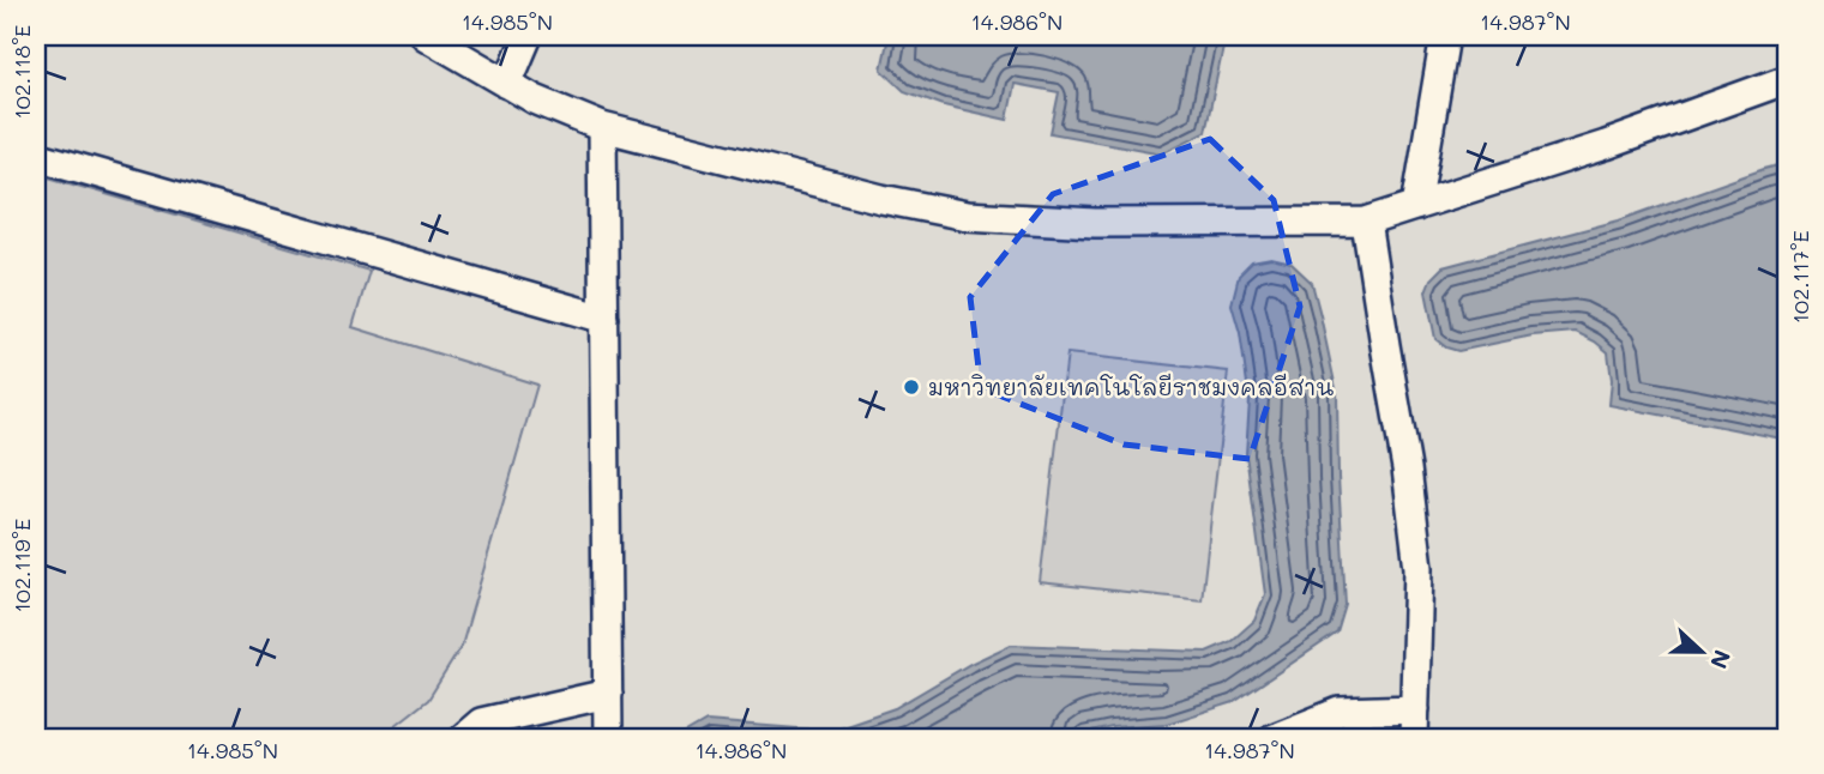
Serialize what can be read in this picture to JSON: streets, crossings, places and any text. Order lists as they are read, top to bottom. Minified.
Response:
{"places":["มหาวิทยาลัยเทคโนโลยีราชมงคลอีสาน"],"north":"right","coordinates":["14.985°N","14.986°N","14.987°N","102.118°E","102.117°E","102.119°E"]}
